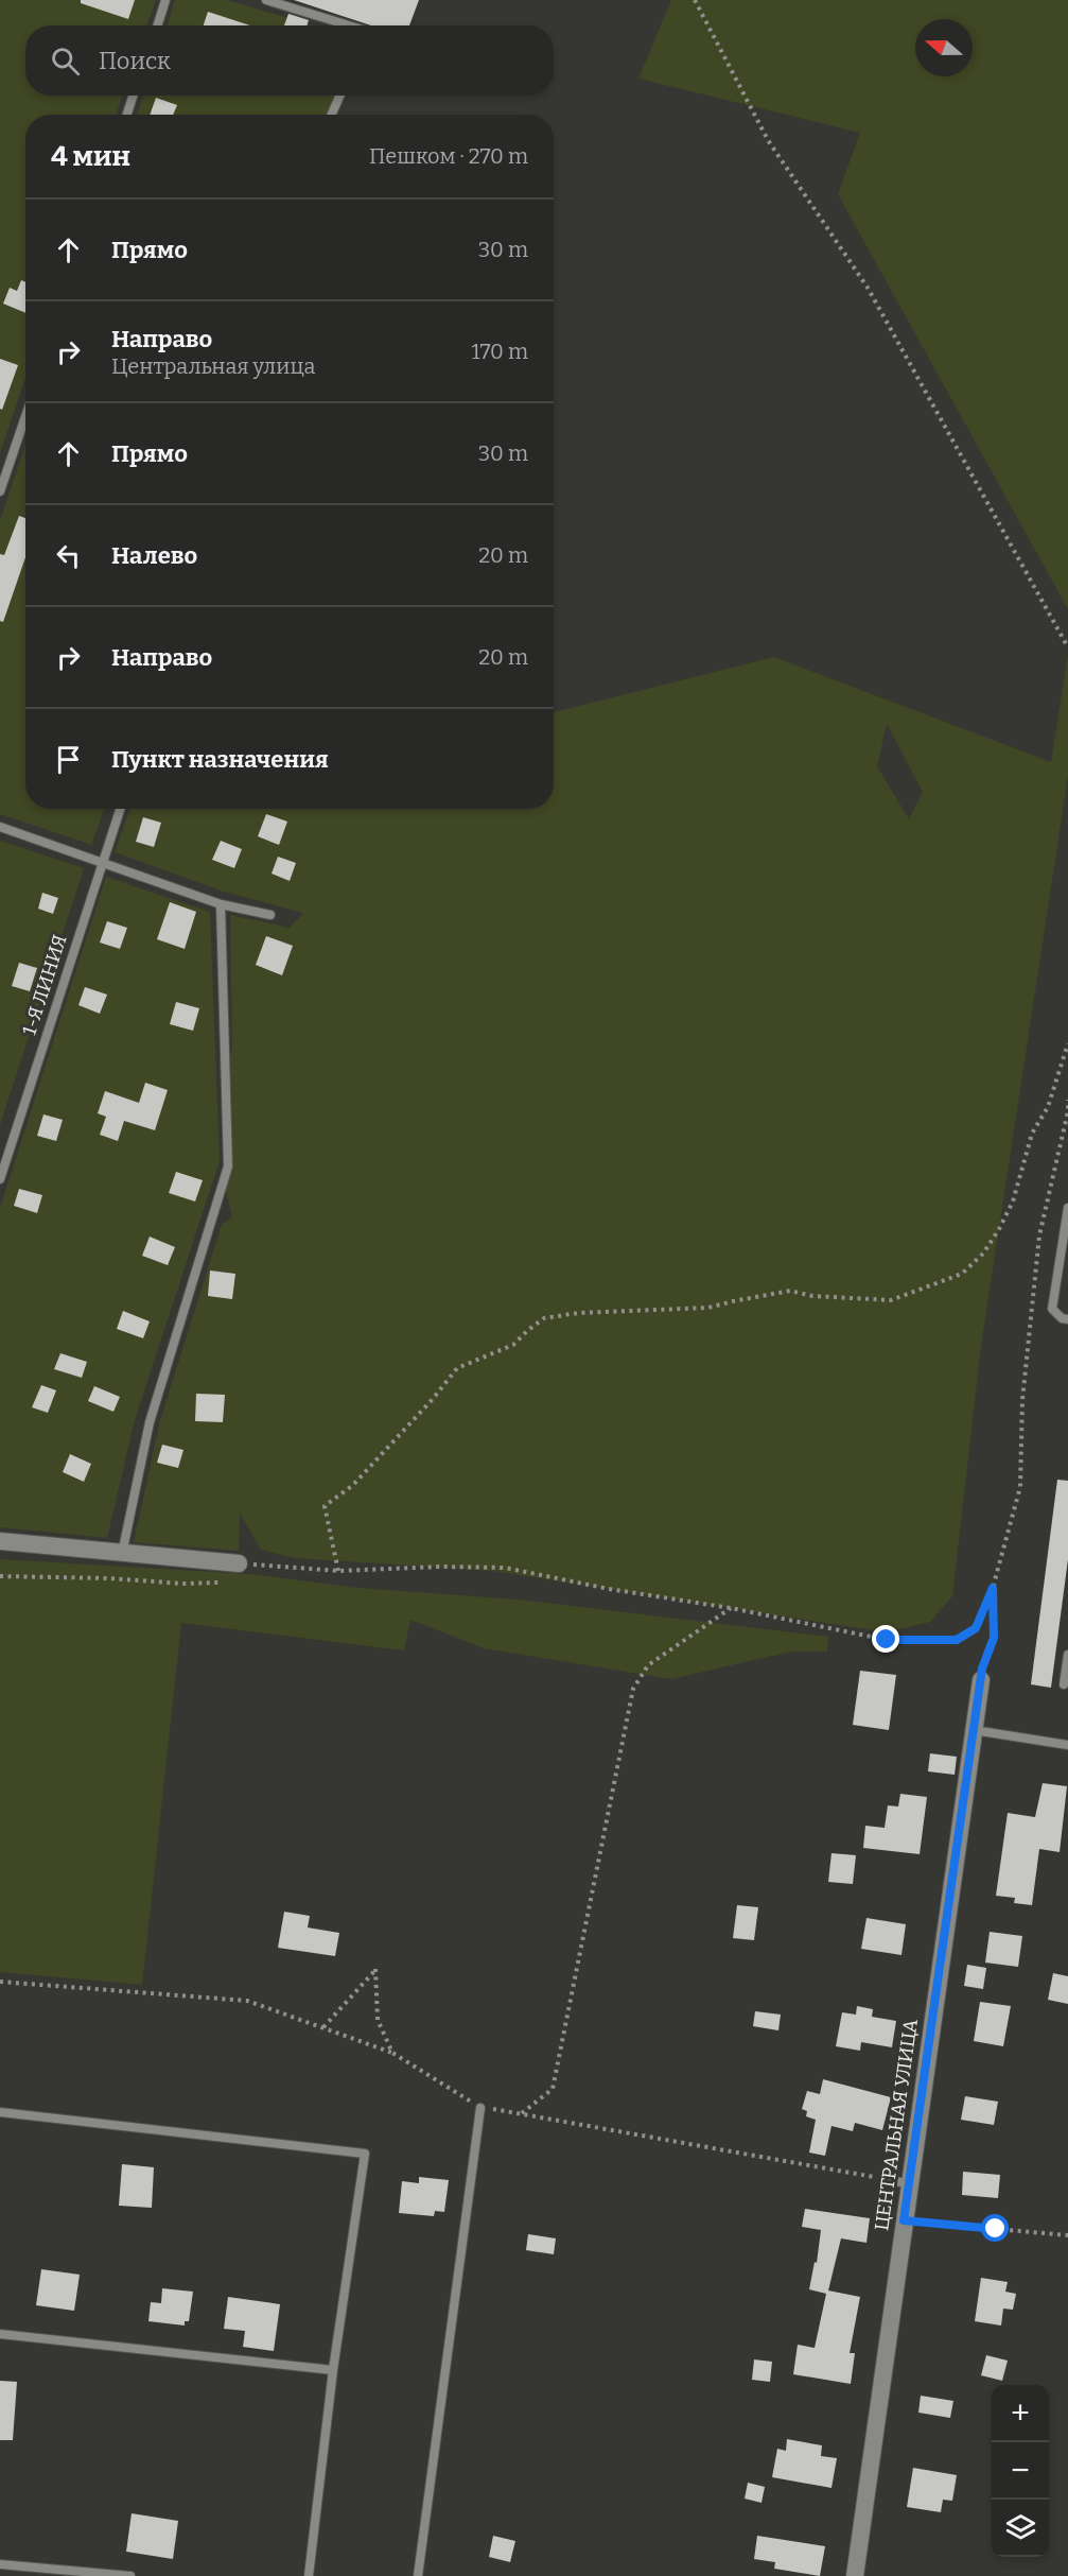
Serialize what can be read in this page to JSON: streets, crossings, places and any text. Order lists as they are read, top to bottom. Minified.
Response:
{"streets":{"street":["ЦЕНТРАЛЬНАЯ УЛИЦА"],"lane":["1-Я ЛИНИЯ"]},"north":"left","page":{"search":"Поиск","heading":["4 мин","Пешком · 270 m"],"list":[["Прямо","30 m"],["Направо","Центральная улица","170 m"],["Прямо","30 m"],["Налево","20 m"],["Направо","20 m"],"Пункт назначения"],"map_buttons":["+","−"]}}
